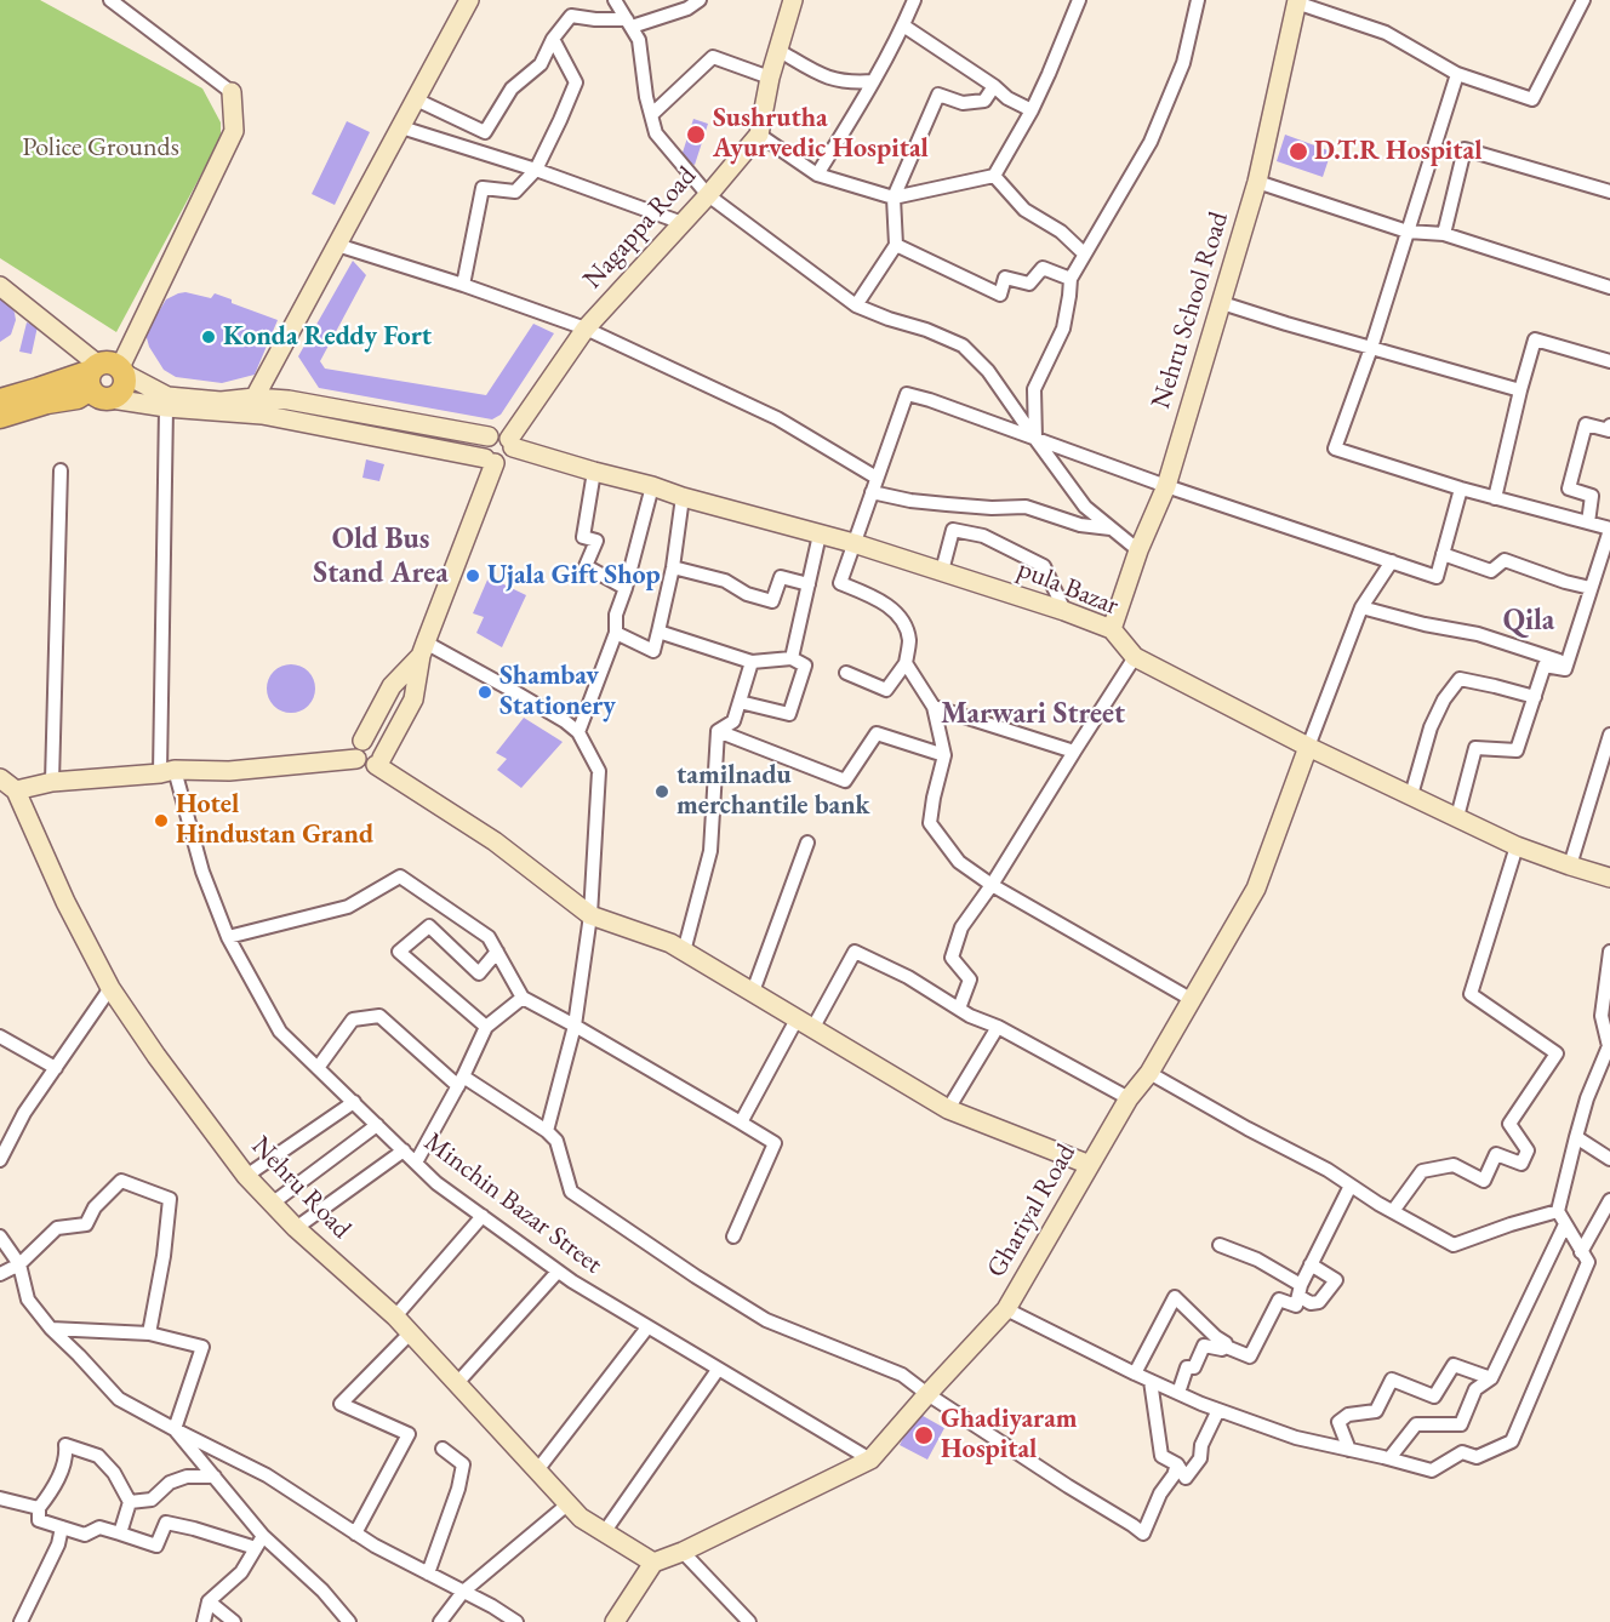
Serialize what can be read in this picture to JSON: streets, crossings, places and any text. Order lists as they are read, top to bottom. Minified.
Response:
{"streets":{"street":["Nagappa Road","Nehru School Road","pula Bazar","Nehru Road","Minchin Bazar Street","Ghariyal Road"]},"crossings":[["Nagappa Road","pula Bazar"],["Nehru School Road","pula Bazar"],["pula Bazar","Ghariyal Road"],["Nehru Road","Ghariyal Road"],["Minchin Bazar Street","Ghariyal Road"]],"districts":["Old Bus Stand Area","Qila","Marwari Street"],"parks":["Police Grounds"],"places":["Sushrutha Ayurvedic Hospital","D.T.R Hospital","Konda Reddy Fort","Ujala Gift Shop","Shambav Stationery","tamilnadu merchantile bank","Hotel Hindustan Grand","Ghadiyaram Hospital"]}
